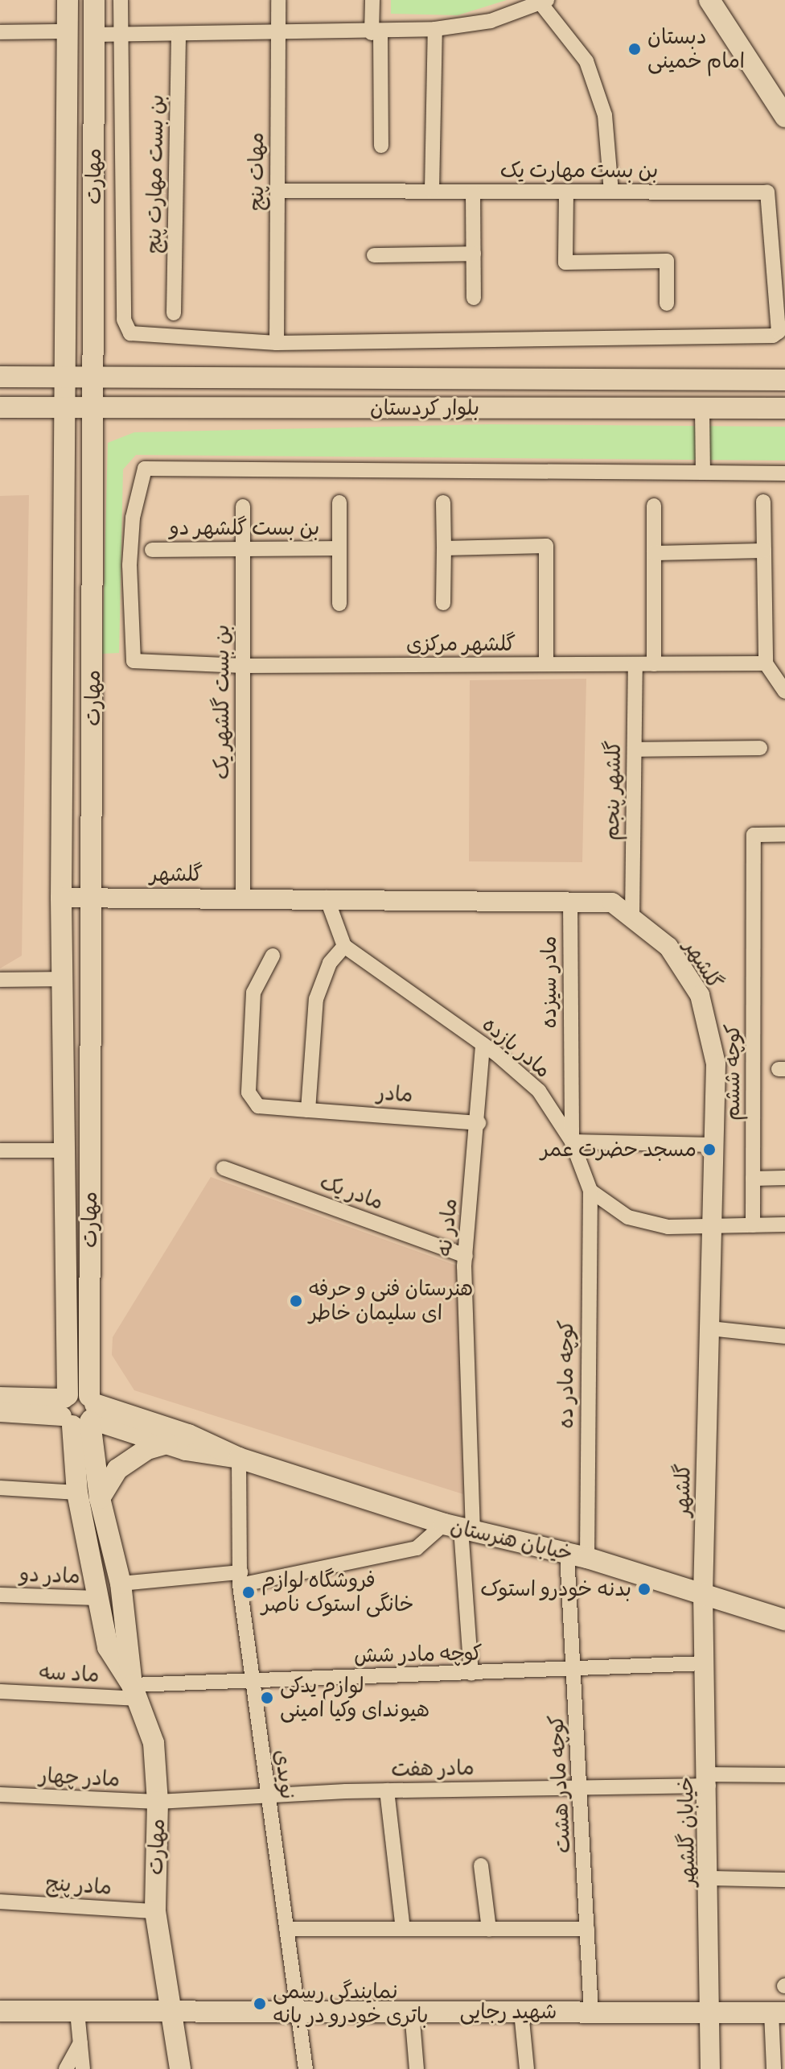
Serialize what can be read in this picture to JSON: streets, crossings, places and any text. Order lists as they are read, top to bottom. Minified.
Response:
{"streets":{"main road":["مهارت","بلوار کردستان","خیابان هنرستان","شهید رجایی"],"street":["بن بست مهارت یک","مهات پنج","بن بست مهارت پنج","بن بست گلشهر دو","گلشهر مرکزی","بن بست گلشهر یک","گلشهر پنجم","گلشهر","مادر سیزده","مادر یازده","کوچه ششم","مادر","مادر یک","مادر نه","کوچه مادر ده","مادر دو","کوچه مادر شش","ماد سه","مادر هفت","نویدی","مادر چهار","کوچه مادر هشت","خیابان گلشهر","مادر پنج"]},"crossings":[["بن بست مهارت یک","مهات پنج"],["مهارت","بلوار کردستان"],["مهارت","گلشهر"],["مهارت","خیابان هنرستان"],["مهارت","مادر دو"],["مهارت","کوچه مادر شش"],["مهارت","ماد سه"],["مهارت","مادر هفت"],["مهارت","نویدی"],["مهارت","مادر چهار"],["مهارت","مادر پنج"],["مهارت","شهید رجایی"],["بن بست گلشهر دو","بن بست گلشهر یک"],["گلشهر مرکزی","بن بست گلشهر یک"],["گلشهر مرکزی","گلشهر پنجم"],["بن بست گلشهر یک","گلشهر"],["گلشهر پنجم","گلشهر"],["گلشهر","مادر سیزده"],["گلشهر","خیابان هنرستان"],["گلشهر","خیابان گلشهر"],["مادر سیزده","مادر یازده"],["مادر یازده","مادر نه"],["مادر یازده","کوچه مادر ده"],["مادر","مادر نه"],["مادر یک","مادر نه"],["مادر نه","خیابان هنرستان"],["مادر نه","کوچه مادر شش"],["کوچه مادر ده","خیابان هنرستان"],["کوچه مادر ده","کوچه مادر هشت"],["خیابان هنرستان","نویدی"],["خیابان هنرستان","کوچه مادر هشت"],["خیابان هنرستان","خیابان گلشهر"],["کوچه مادر شش","ماد سه"],["کوچه مادر شش","نویدی"],["کوچه مادر شش","کوچه مادر هشت"],["کوچه مادر شش","خیابان گلشهر"],["مادر هفت","نویدی"],["مادر هفت","مادر چهار"],["مادر هفت","کوچه مادر هشت"],["مادر هفت","خیابان گلشهر"],["نویدی","شهید رجایی"],["کوچه مادر هشت","شهید رجایی"],["خیابان گلشهر","شهید رجایی"]],"places":["دبستان امام خمینی","مسجد حضرت عمر","هنرستان فنی و حرفه ای سلیمان خاطر","بدنه خودرو استوک","فروشگاه لوازم خانگى استوک ناصر","لوازم یدکى هیونداى وکیا امینى","نمایندگی رسمی باتری خودرو در بانه"]}
